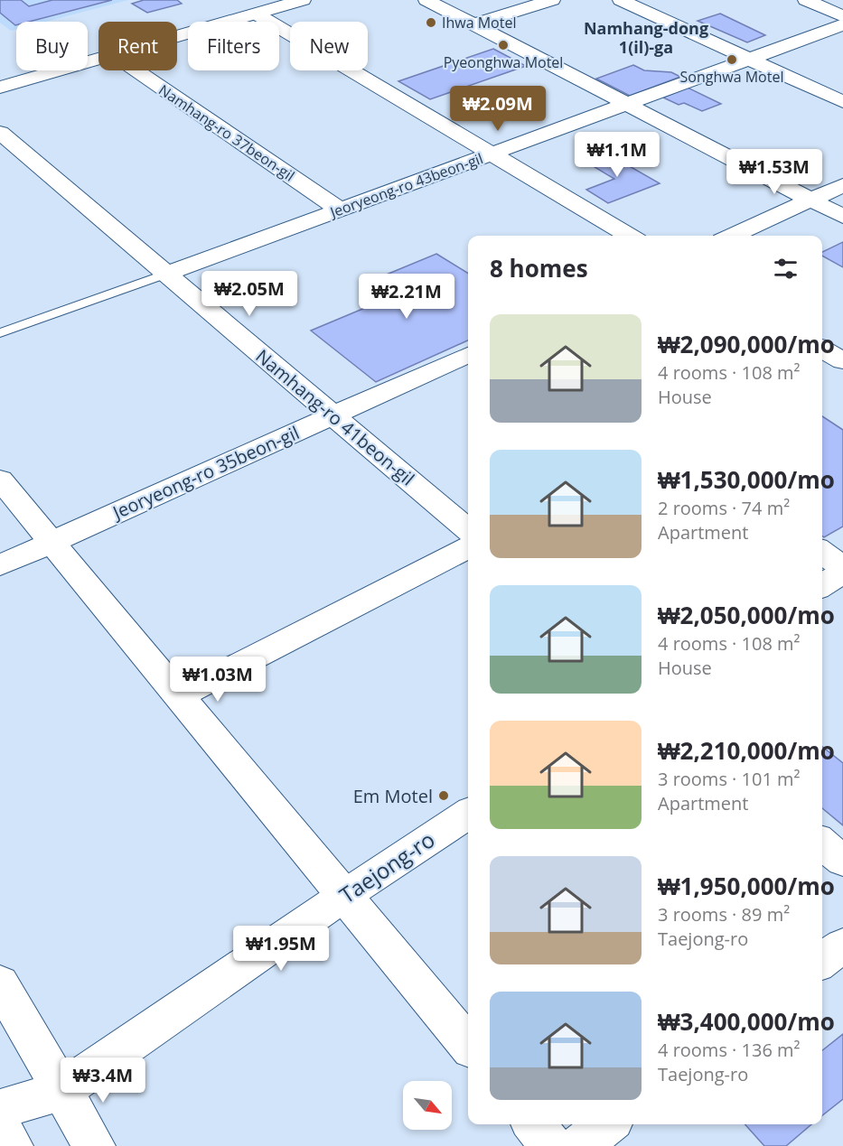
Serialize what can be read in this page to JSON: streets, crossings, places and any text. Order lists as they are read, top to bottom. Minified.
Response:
{"streets":{"main road":["Namhang-ro 37beon-gil","Jeoryeong-ro 43beon-gil","Namhang-ro 41beon-gil","Jeoryeong-ro 35beon-gil","Taejong-ro"]},"crossings":[["Namhang-ro 37beon-gil","Jeoryeong-ro 43beon-gil"],["Jeoryeong-ro 43beon-gil","Namhang-ro 41beon-gil"],["Namhang-ro 41beon-gil","Jeoryeong-ro 35beon-gil"]],"districts":["Namhang-dong 1(il)-ga"],"places":["Ihwa Motel","Pyeonghwa Motel","Songhwa Motel","Em Motel"],"north":"bottom right","page":{"chip":["Buy","Rent","Filters","New"],"price":["₩2.09M","₩1.1M","₩1.53M","₩2.05M","₩2.21M","₩1.03M","₩1.95M","₩3.4M"],"heading":"8 homes","list":[{"name":"₩2,090,000/mo","note":"4 rooms · 108 m² · House"},{"name":"₩1,530,000/mo","note":"2 rooms · 74 m² · Apartment"},{"name":"₩2,050,000/mo","note":"4 rooms · 108 m² · House"},{"name":"₩2,210,000/mo","note":"3 rooms · 101 m² · Apartment"},{"name":"₩1,950,000/mo","note":"3 rooms · 89 m² · Taejong-ro"},{"name":"₩3,400,000/mo","note":"4 rooms · 136 m² · Taejong-ro"}]}}
